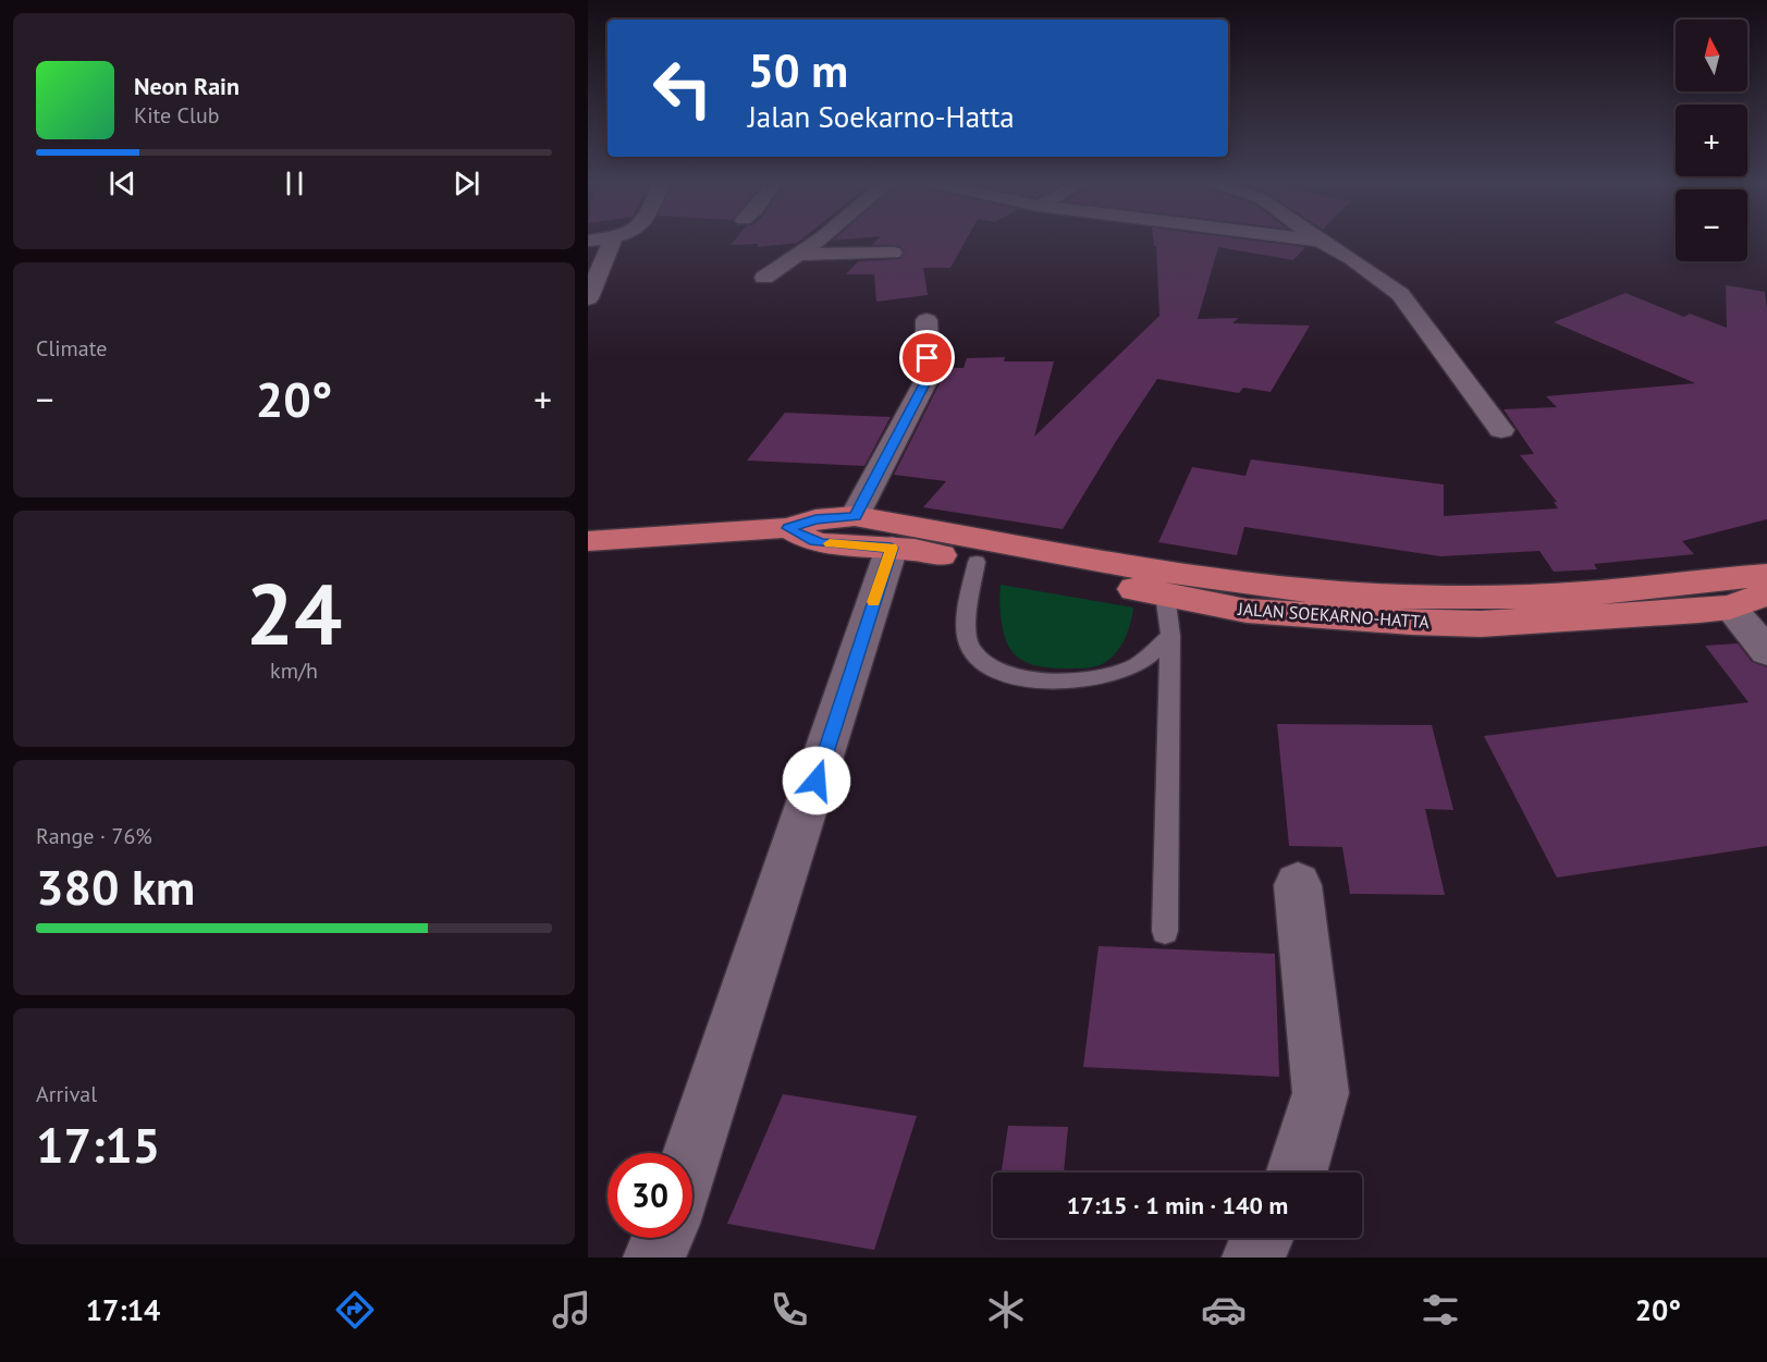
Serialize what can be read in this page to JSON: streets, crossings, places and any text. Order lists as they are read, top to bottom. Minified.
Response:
{"streets":{"highway":["JALAN SOEKARNO-HATTA"]},"north":"top","page":{"map_buttons":["+","−"],"turn":["50 m","Jalan Soekarno-Hatta"],"song":["Neon Rain","Kite Club"],"tile":["Climate",["24","km/h"],["Range · 76%","380 km"],["Arrival","17:15"]],"heat":["−","20°","+"],"limit":"30","trip":"17:15 · 1 min · 140 m","tabs":["17:14","20°"]}}
